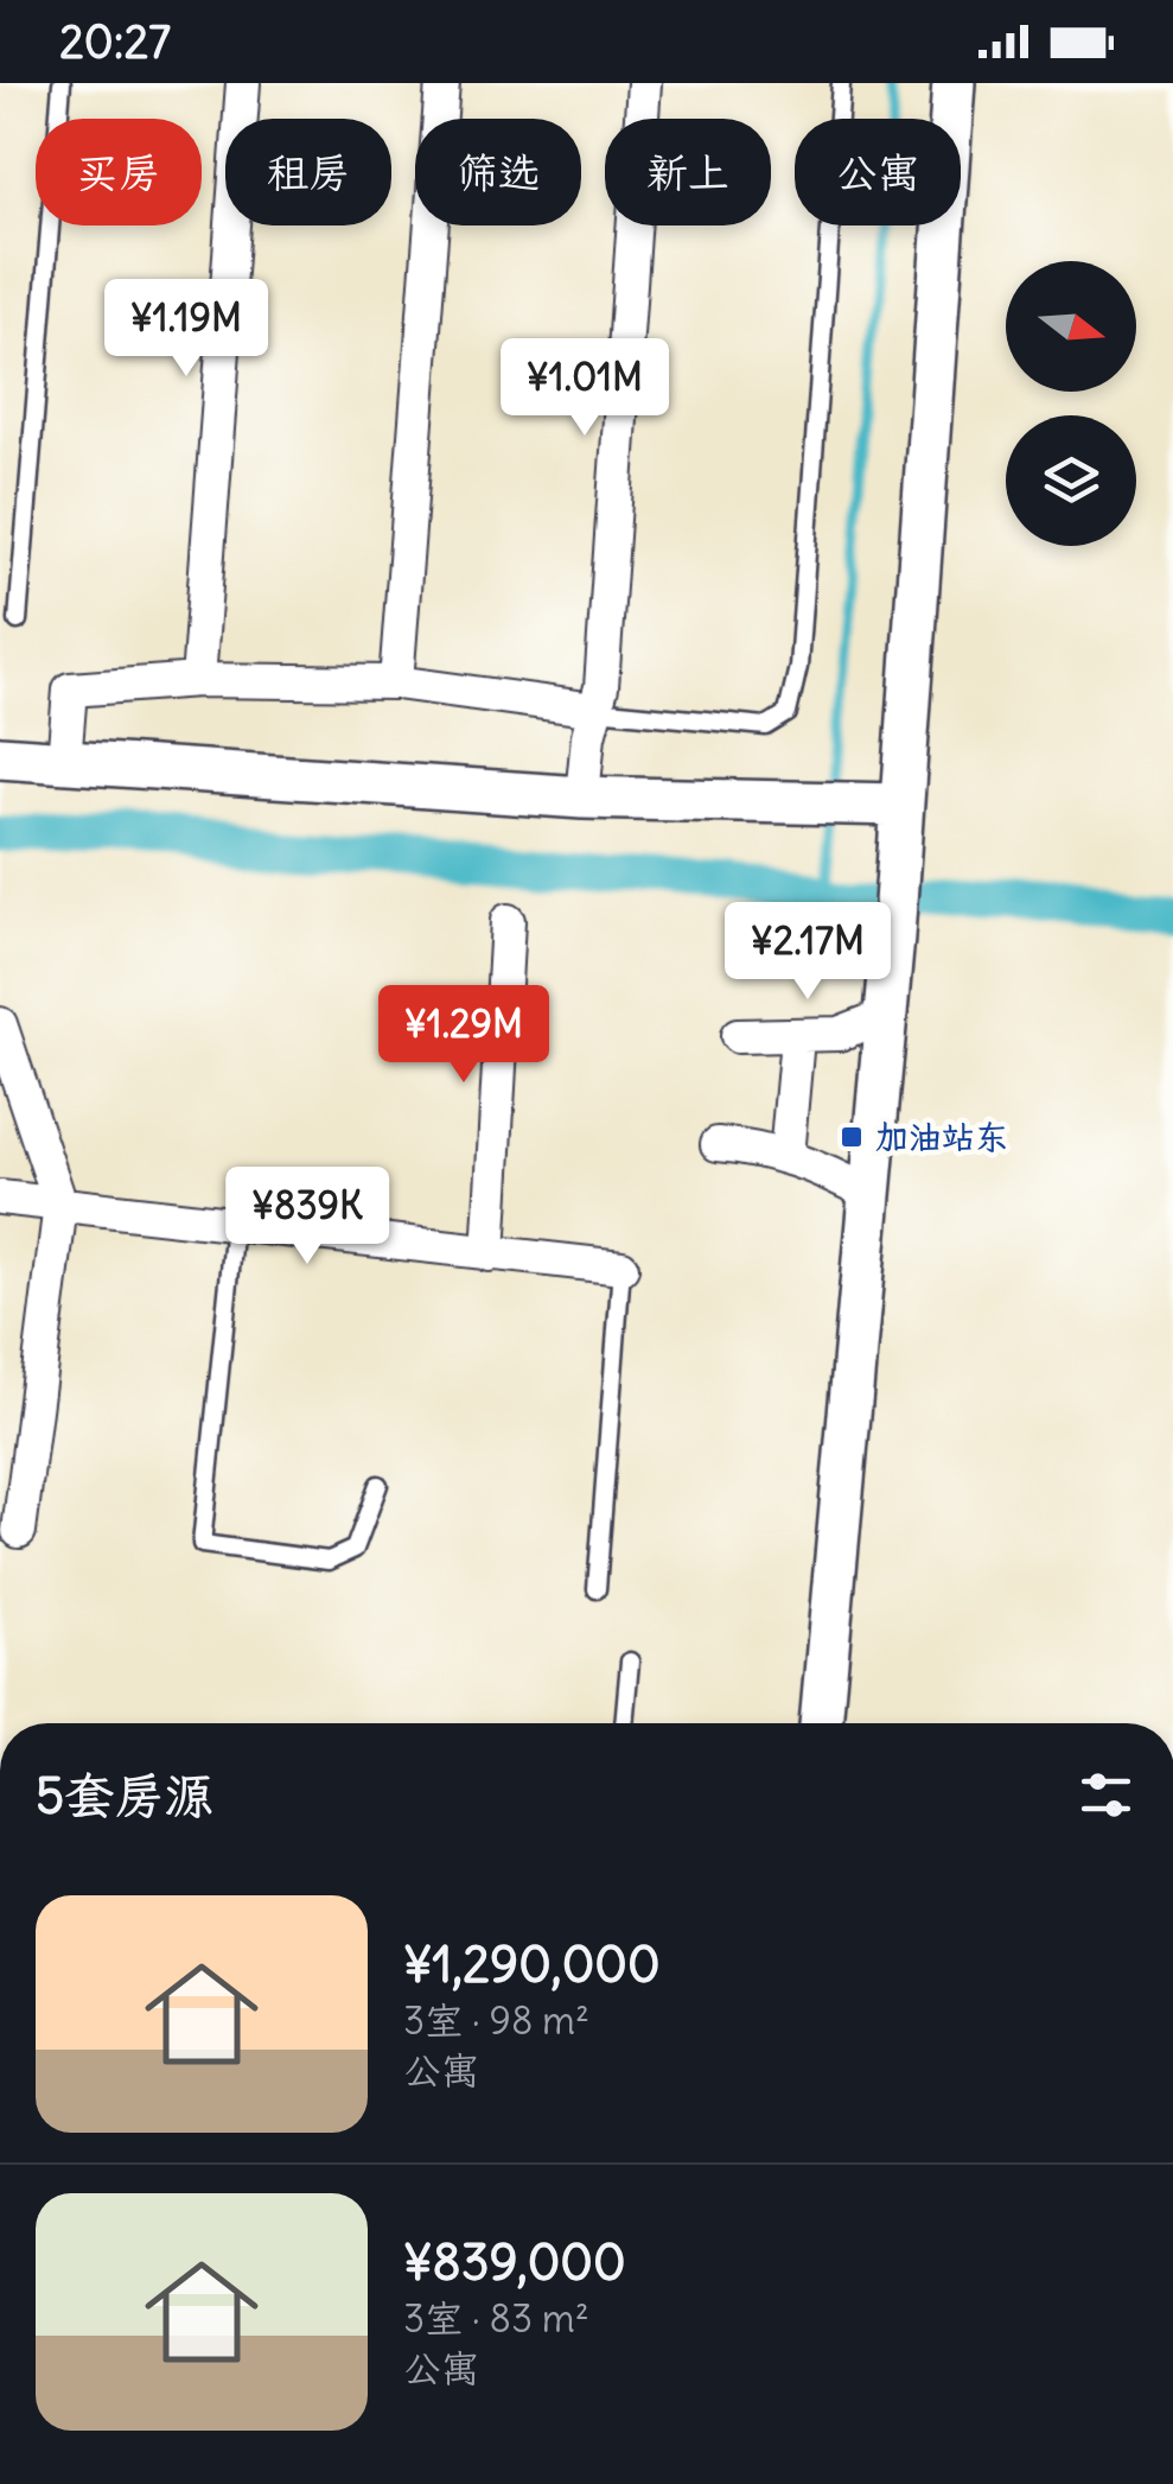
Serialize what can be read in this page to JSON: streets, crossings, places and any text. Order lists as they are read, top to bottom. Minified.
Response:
{"places":{"transit":["加油站东"]},"north":"right","page":{"status":"20:27","chip":["买房","租房","筛选","新上","公寓"],"price":["¥1.19M","¥1.01M","¥2.17M","¥1.29M","¥839K"],"heading":"5套房源","list":[{"name":"¥1,290,000","note":"3室 · 98 m² · 公寓"},{"name":"¥839,000","note":"3室 · 83 m² · 公寓"}]}}
